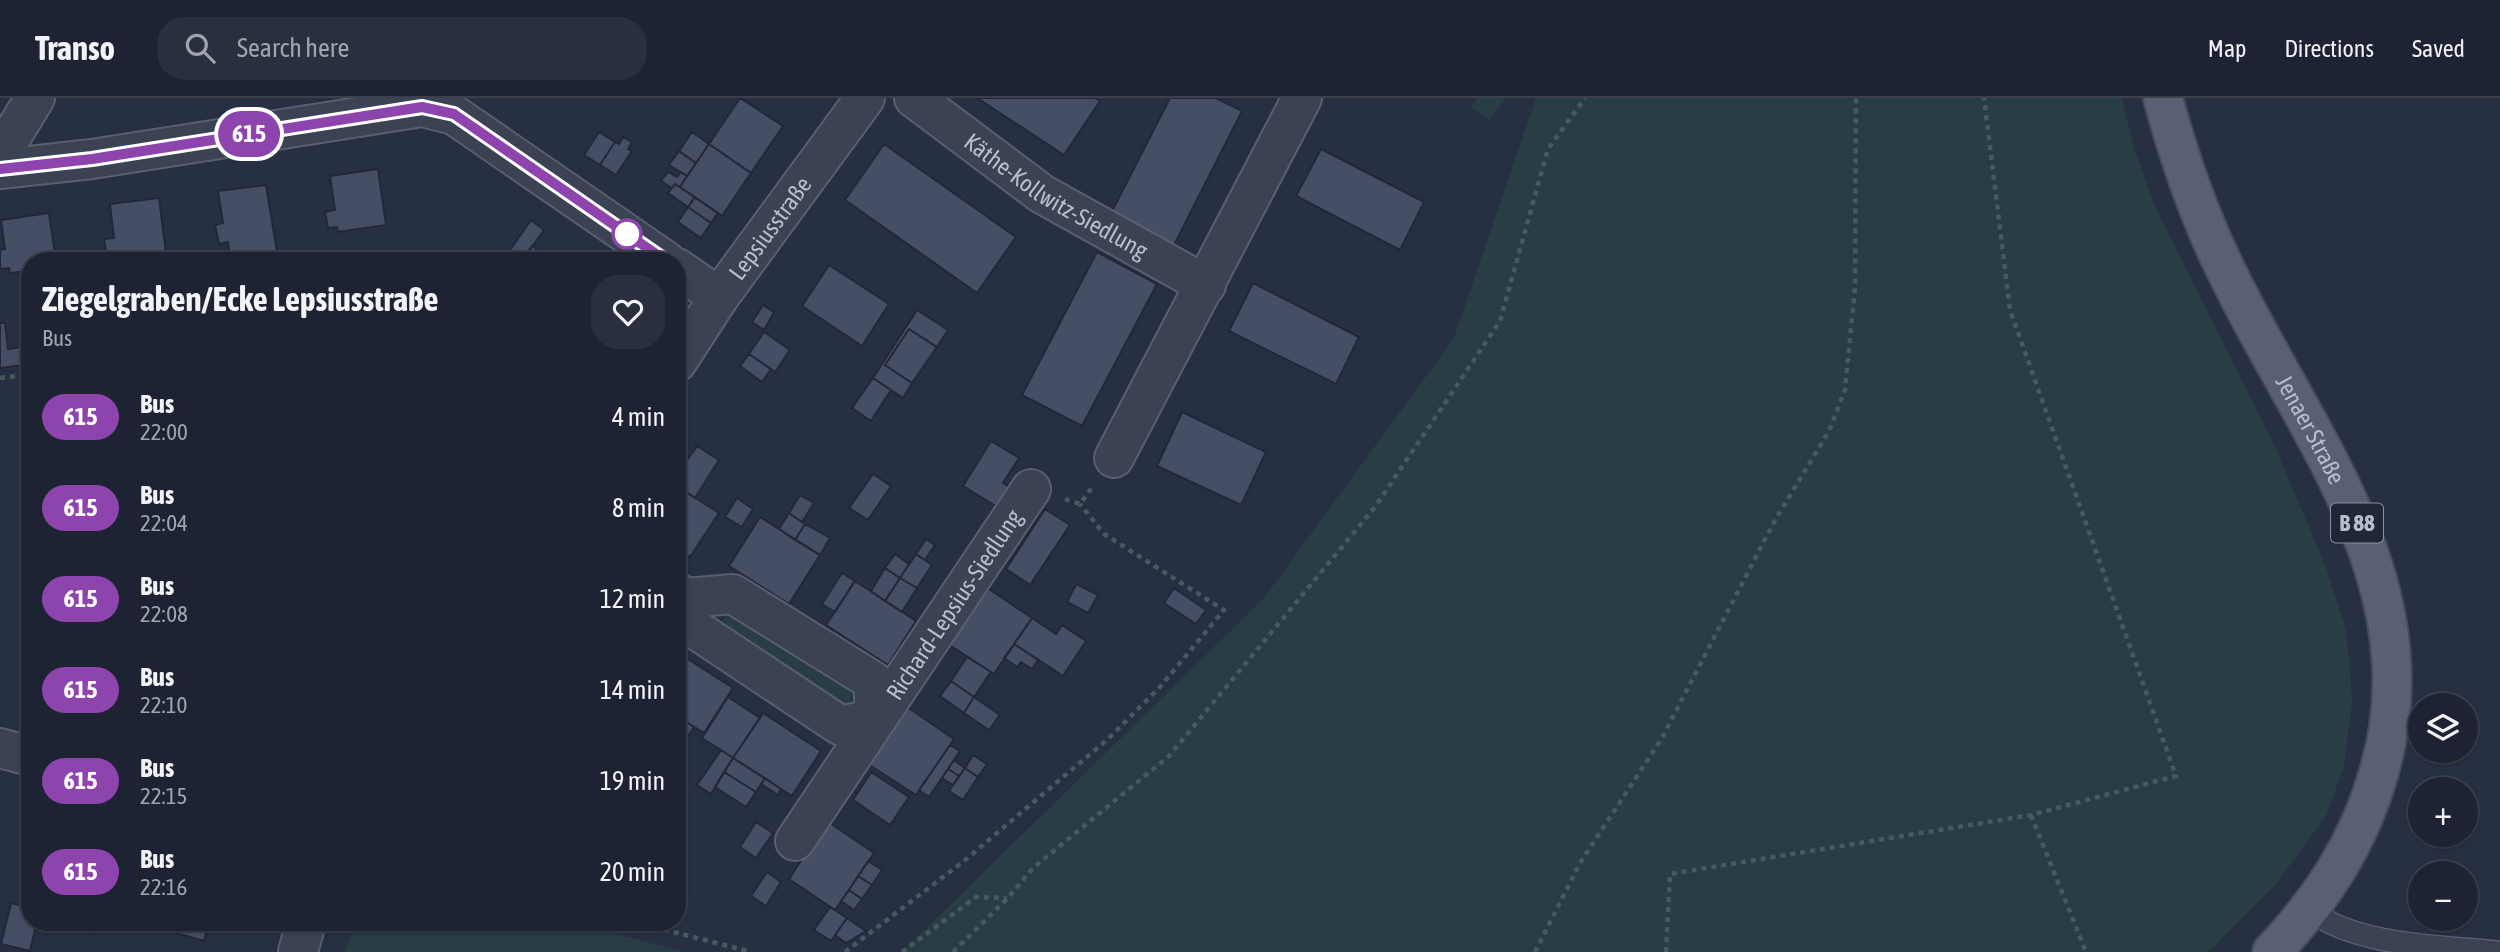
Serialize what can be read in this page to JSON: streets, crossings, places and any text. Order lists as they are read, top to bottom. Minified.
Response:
{"streets":{"main road":["Jenaer Straße","B 88"],"street":["Käthe-Kollwitz-Siedlung","Lepsiusstraße","Richard-Lepsius-Siedlung"]},"lines":["bus line 615"],"page":{"header":"Transo","search":"Search here","nav":["Map","Directions","Saved"],"on_map":"615","heading":["Ziegelgraben/Ecke Lepsiusstraße","Bus"],"list":[{"mark":"615","name":"Bus","note":"22:00","value":"4 min"},{"mark":"615","name":"Bus","note":"22:04","value":"8 min"},{"mark":"615","name":"Bus","note":"22:08","value":"12 min"},{"mark":"615","name":"Bus","note":"22:10","value":"14 min"},{"mark":"615","name":"Bus","note":"22:15","value":"19 min"},{"mark":"615","name":"Bus","note":"22:16","value":"20 min"}],"map_buttons":["+","−"]}}
